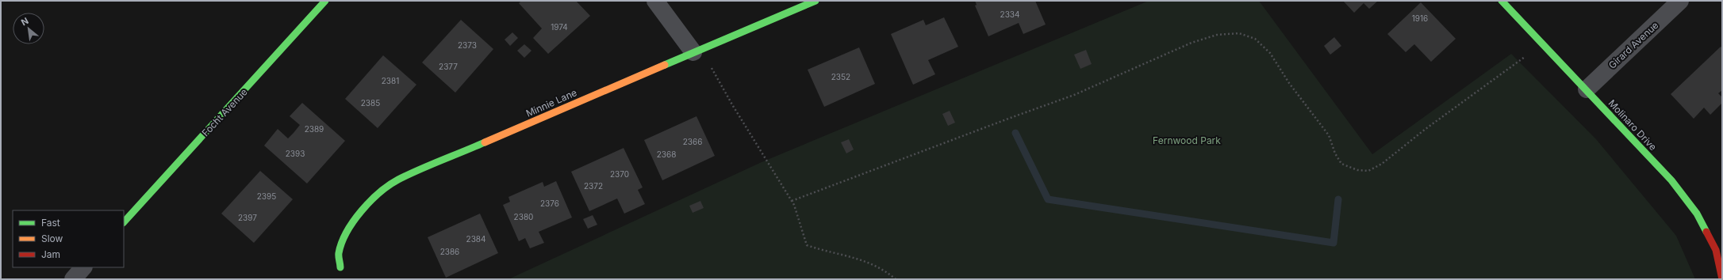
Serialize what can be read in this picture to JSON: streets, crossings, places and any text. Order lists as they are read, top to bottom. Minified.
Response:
{"streets":{"street":["Girard Avenue","Minnie Lane","Focht Avenue","Molinaro Drive"]},"crossings":[["Girard Avenue","Molinaro Drive"]],"parks":["Fernwood Park"],"house_numbers":["2334","1916","1974","2373","2377","2352","2381","2385","2389","2366","2393","2368","2370","2372","2395","2376","2380","2397","2384","2386"],"legend":["Fast","Slow","Jam"],"north":"top left"}
